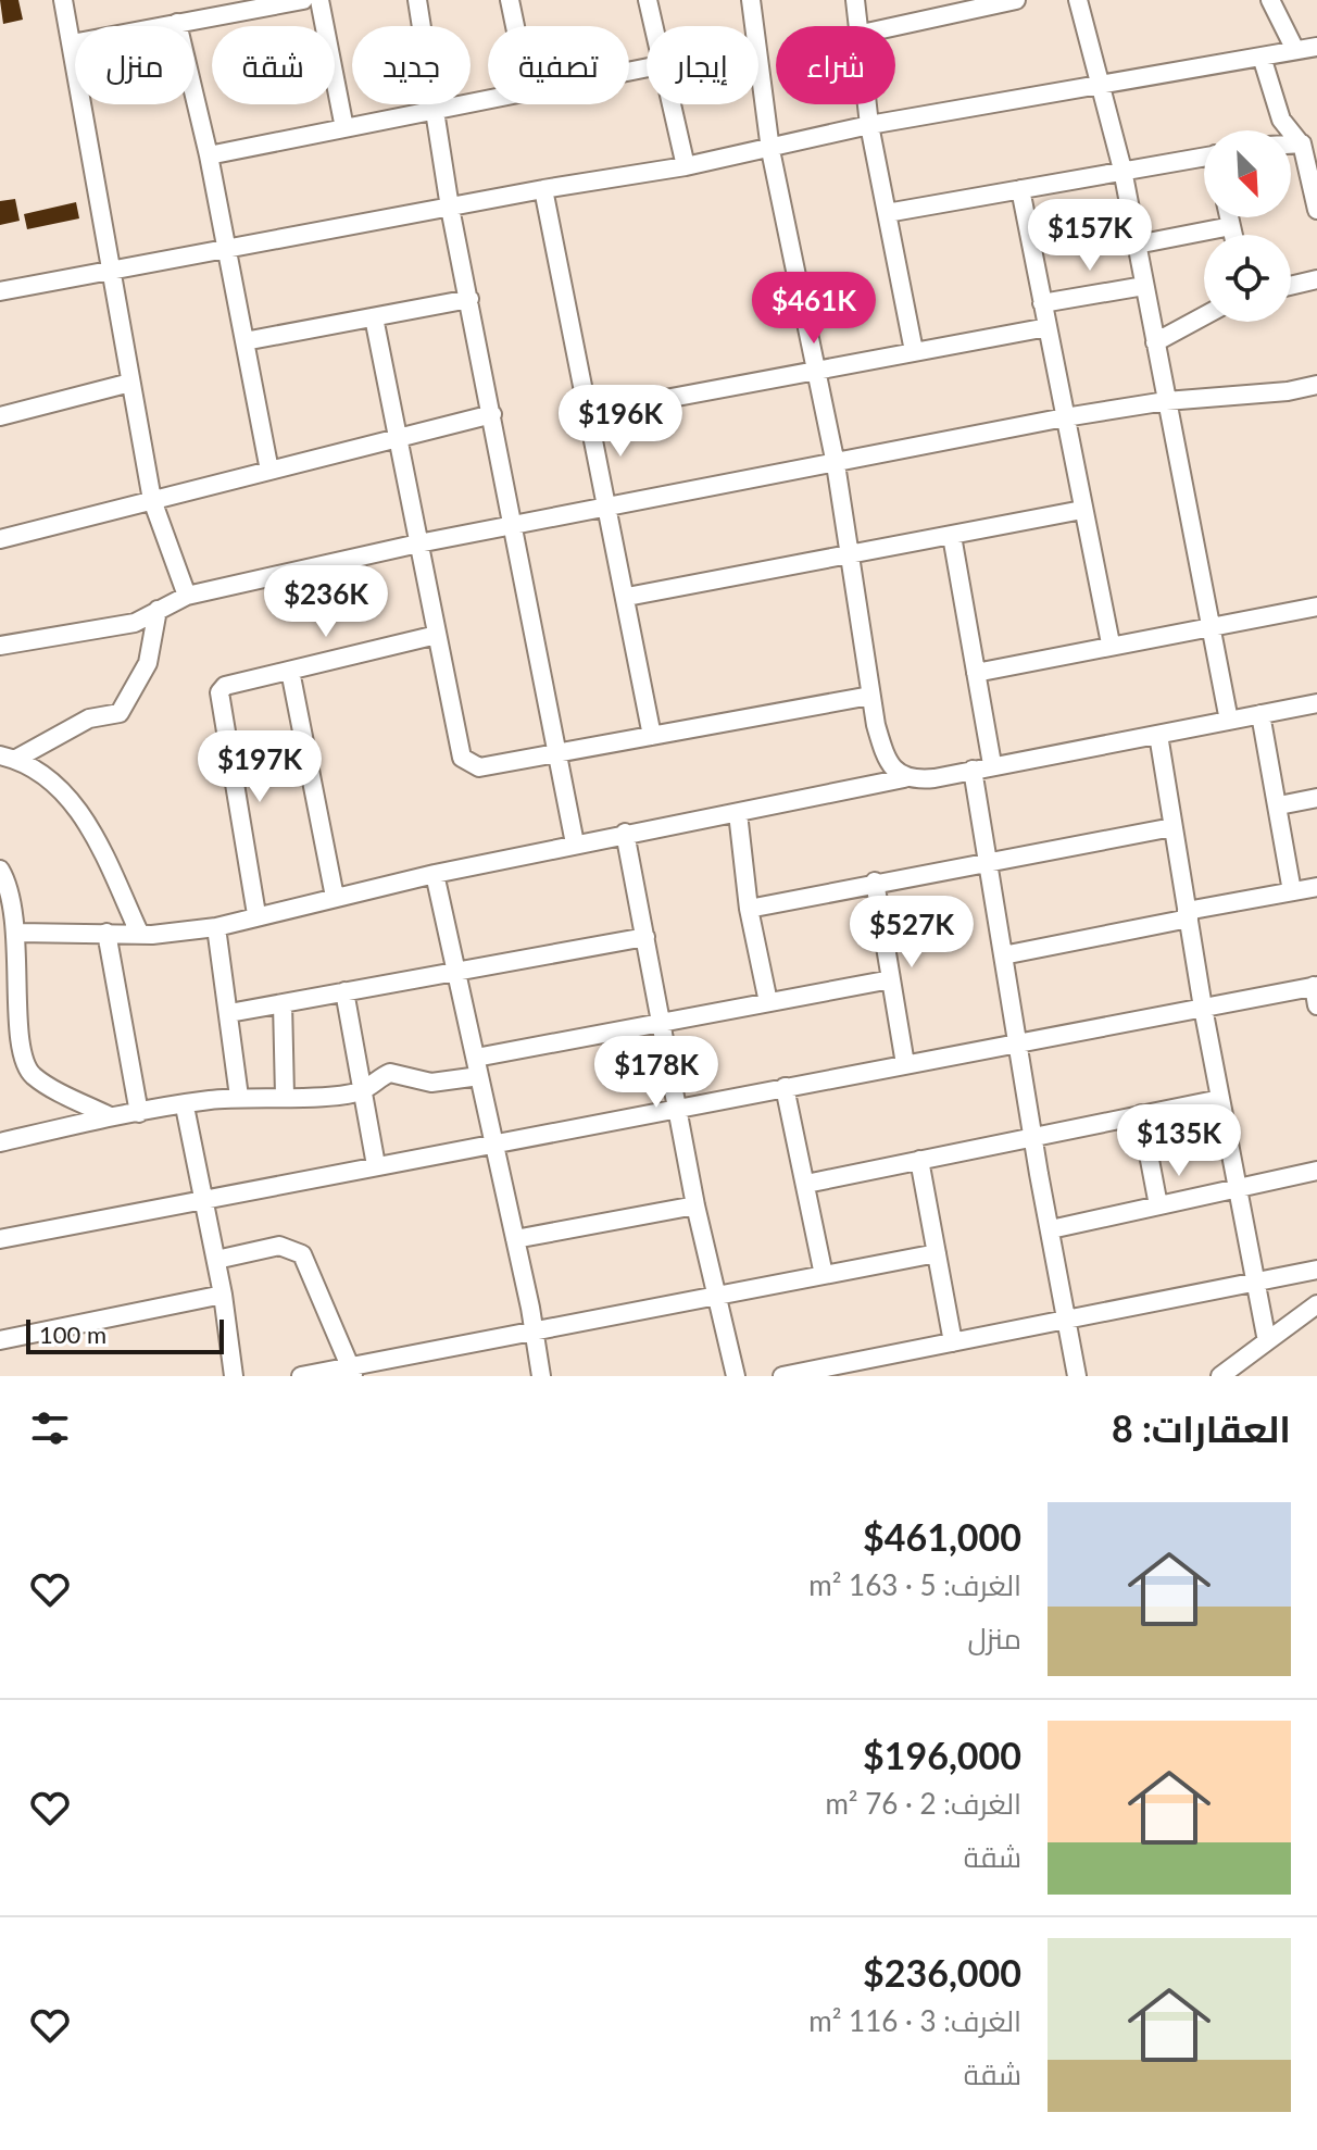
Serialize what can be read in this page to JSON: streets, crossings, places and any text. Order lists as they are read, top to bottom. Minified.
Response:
{"scale_bar":"100 m","north":"bottom right","page":{"chip":["شراء","إيجار","تصفية","جديد","شقة","منزل"],"price":["$157K","$461K","$196K","$236K","$197K","$527K","$178K","$135K"],"scale":"100 m","heading":"العقارات: 8","list":[{"name":"$461,000","note":"الغرف: 5 · 163 m² · منزل"},{"name":"$196,000","note":"الغرف: 2 · 76 m² · شقة"},{"name":"$236,000","note":"الغرف: 3 · 116 m² · شقة"}]}}
